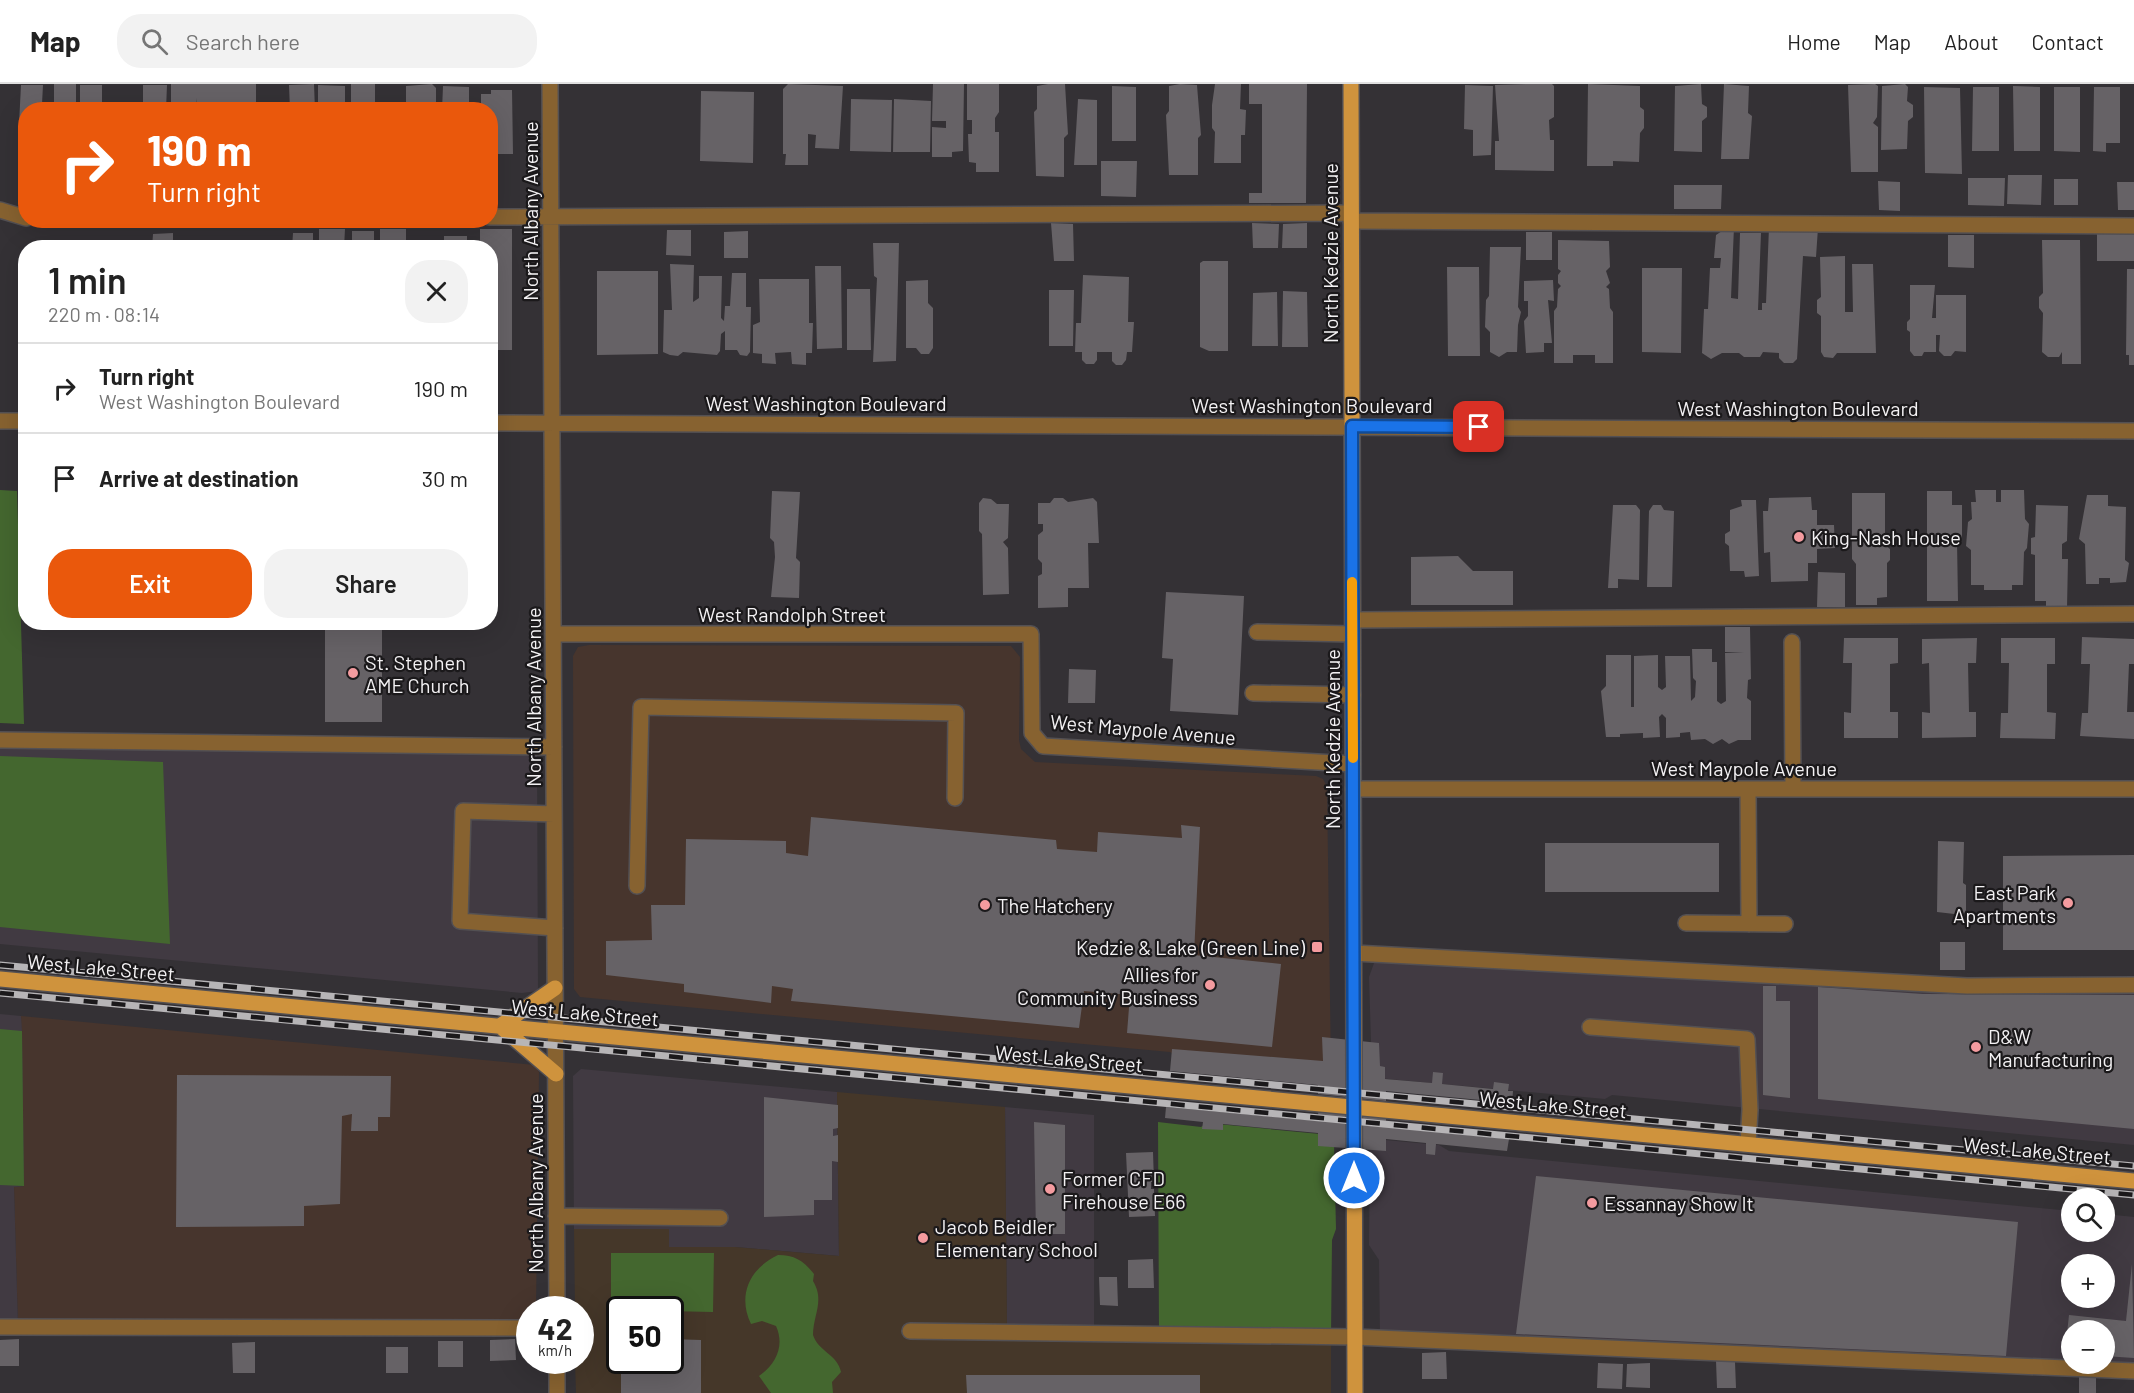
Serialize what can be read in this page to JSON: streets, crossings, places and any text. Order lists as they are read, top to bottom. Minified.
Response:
{"streets":{"main road":["North Kedzie Avenue","West Lake Street"],"street":["North Albany Avenue","West Washington Boulevard","West Randolph Street","West Maypole Avenue"]},"crossings":[["North Albany Avenue","West Washington Boulevard"],["North Albany Avenue","West Randolph Street"],["North Albany Avenue","West Lake Street"],["North Kedzie Avenue","West Washington Boulevard"],["North Kedzie Avenue","West Maypole Avenue"],["North Kedzie Avenue","West Lake Street"],["West Randolph Street","West Maypole Avenue"]],"places":{"other":["King-Nash House","St. Stephen AME Church","East Park Apartments","The Hatchery","Allies for Community Business","D&W Manufacturing","Former CFD Firehouse E66","Essannay Show It","Jacob Beidler Elementary School"],"transit":["Kedzie & Lake (Green Line)"]},"page":{"header":"Map","search":"Search here","nav":["Home","Map","About","Contact"],"turn":["190 m","Turn right"],"heading":["1 min","220 m · 08:14"],"list":[{"name":"Turn right","note":"West Washington Boulevard","value":"190 m"},{"name":"Arrive at destination","value":"30 m"}],"buttons":["Exit","Share"],"map_buttons":["+","−"],"speed":"42 km/h","limit":"50"}}
